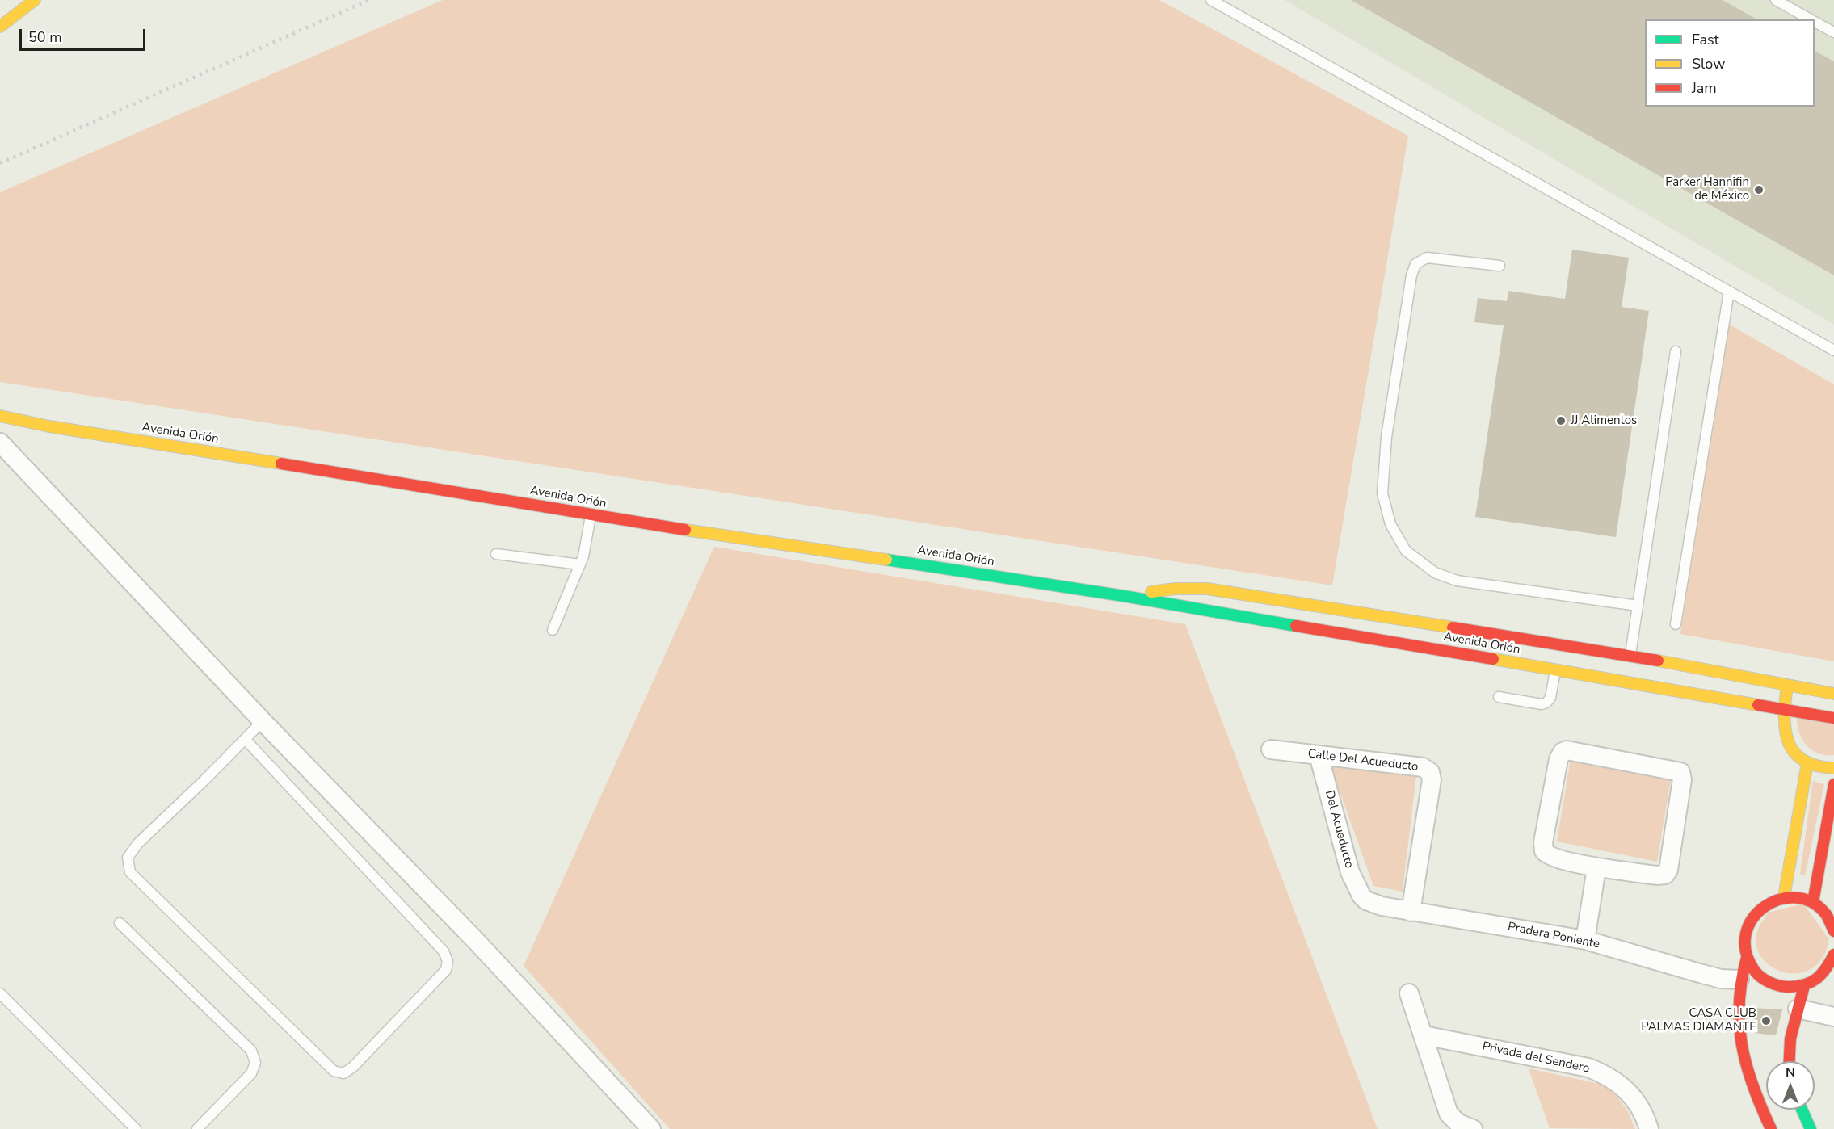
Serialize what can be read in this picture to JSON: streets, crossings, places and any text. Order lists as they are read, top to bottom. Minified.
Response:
{"streets":{"street":["Avenida Orión","Calle Del Acueducto","Del Acueducto","Pradera Poniente","Privada del Sendero"]},"crossings":[["Calle Del Acueducto","Del Acueducto"],["Calle Del Acueducto","Pradera Poniente"],["Del Acueducto","Pradera Poniente"]],"places":["Parker Hannifin de México","JJ Alimentos","CASA CLUB PALMAS DIAMANTE"],"legend":["Fast","Slow","Jam"],"scale_bar":"50 m","north":"top"}
